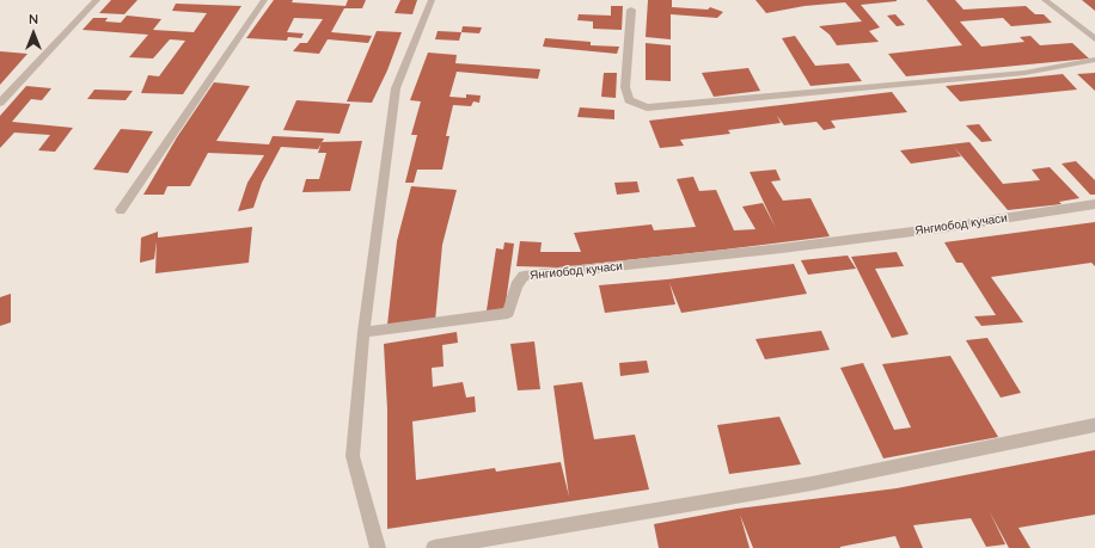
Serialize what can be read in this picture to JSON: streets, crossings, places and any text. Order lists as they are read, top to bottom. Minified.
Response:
{"streets":{"street":["Янгиобод кучаси"]},"north":"top"}
